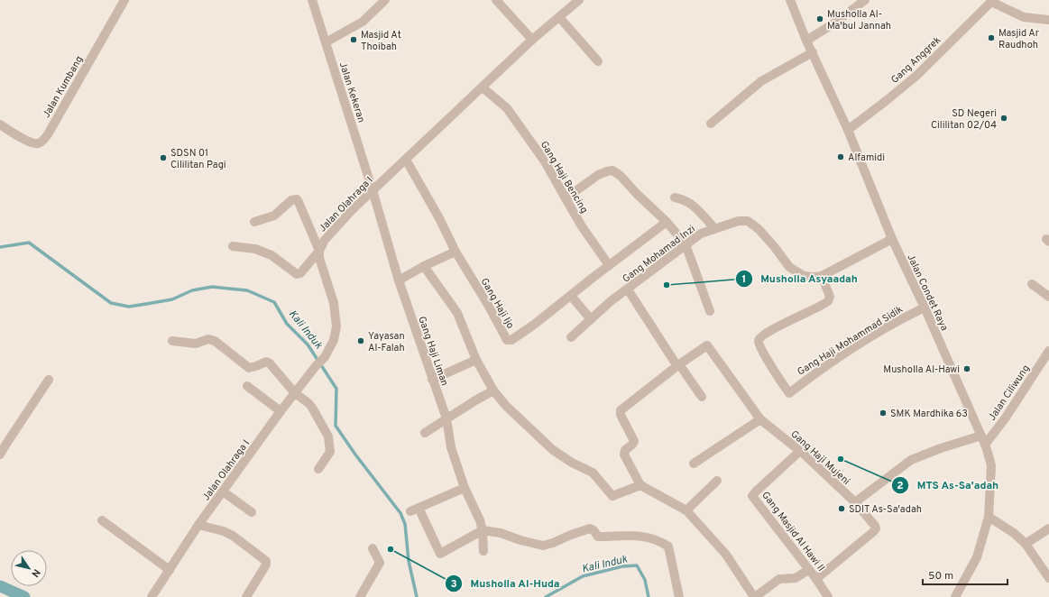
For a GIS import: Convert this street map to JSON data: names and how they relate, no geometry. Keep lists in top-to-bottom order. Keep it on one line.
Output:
{"streets":{"street":["Gang Anggrek","Jalan Kumbang","Jalan Kekeran","Gang Haji Bencing","Jalan Olahraga I","Gang Mohamad Inzi","Jalan Condet Raya","Gang Haji Ijo","Gang Haji Mohammad Sidik","Gang Haji Liman","Jalan Ciliwung","Gang Haji Mujeni","Gang Masjid Al Hawi II"]},"crossings":[["Gang Anggrek","Jalan Condet Raya"],["Jalan Kekeran","Jalan Olahraga I"],["Jalan Kekeran","Gang Haji Liman"],["Gang Haji Bencing","Jalan Olahraga I"],["Gang Haji Bencing","Gang Haji Ijo"],["Jalan Olahraga I","Gang Haji Ijo"],["Jalan Olahraga I","Gang Haji Liman"],["Gang Mohamad Inzi","Jalan Condet Raya"],["Gang Mohamad Inzi","Gang Haji Mohammad Sidik"],["Jalan Condet Raya","Gang Haji Mohammad Sidik"],["Jalan Condet Raya","Jalan Ciliwung"],["Gang Haji Mujeni","Gang Masjid Al Hawi II"]],"water":["Kali Induk"],"places":["Musholla Al- Ma'bul Jannah","Masjid Ar Raudhoh","Masjid At Thoibah","SD Negeri Cililitan 02/04","Alfamidi","SDSN 01 Cililitan Pagi","Musholla Asyaadah","Yayasan Al-Falah","Musholla Al-Hawi","SMK Mardhika 63","MTS As-Sa'adah","SDIT As-Sa'adah","Musholla Al-Huda"],"scale_bar":"50 m","north":"bottom right"}
